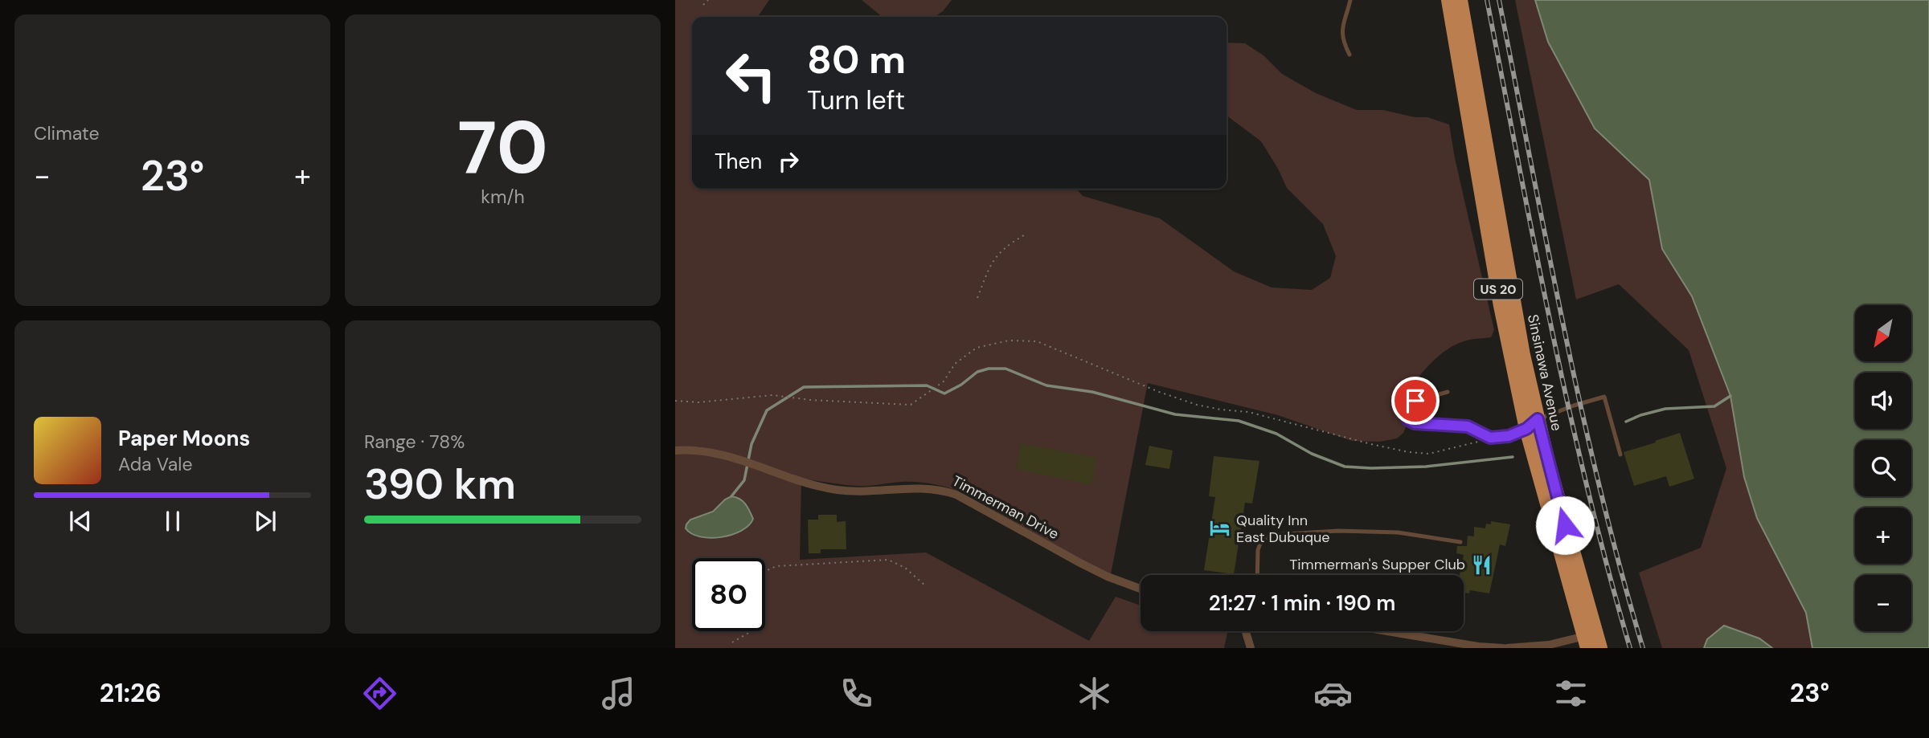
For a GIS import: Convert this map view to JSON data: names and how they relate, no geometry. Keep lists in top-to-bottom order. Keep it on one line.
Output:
{"streets":{"highway":["US 20","Sinsinawa Avenue"],"street":["Timmerman Drive"]},"places":{"hotel":["Quality Inn East Dubuque"],"restaurant":["Timmerman's Supper Club"]},"north":"bottom left","page":{"tile":["Climate",["70","km/h"],["Range · 78%","390 km"]],"turn":["80 m","Turn left"],"then":"Then","heat":["−","23°","+"],"map_buttons":["+","−"],"song":["Paper Moons","Ada Vale"],"limit":"80","trip":"21:27 · 1 min · 190 m","tabs":["21:26","23°"]}}
